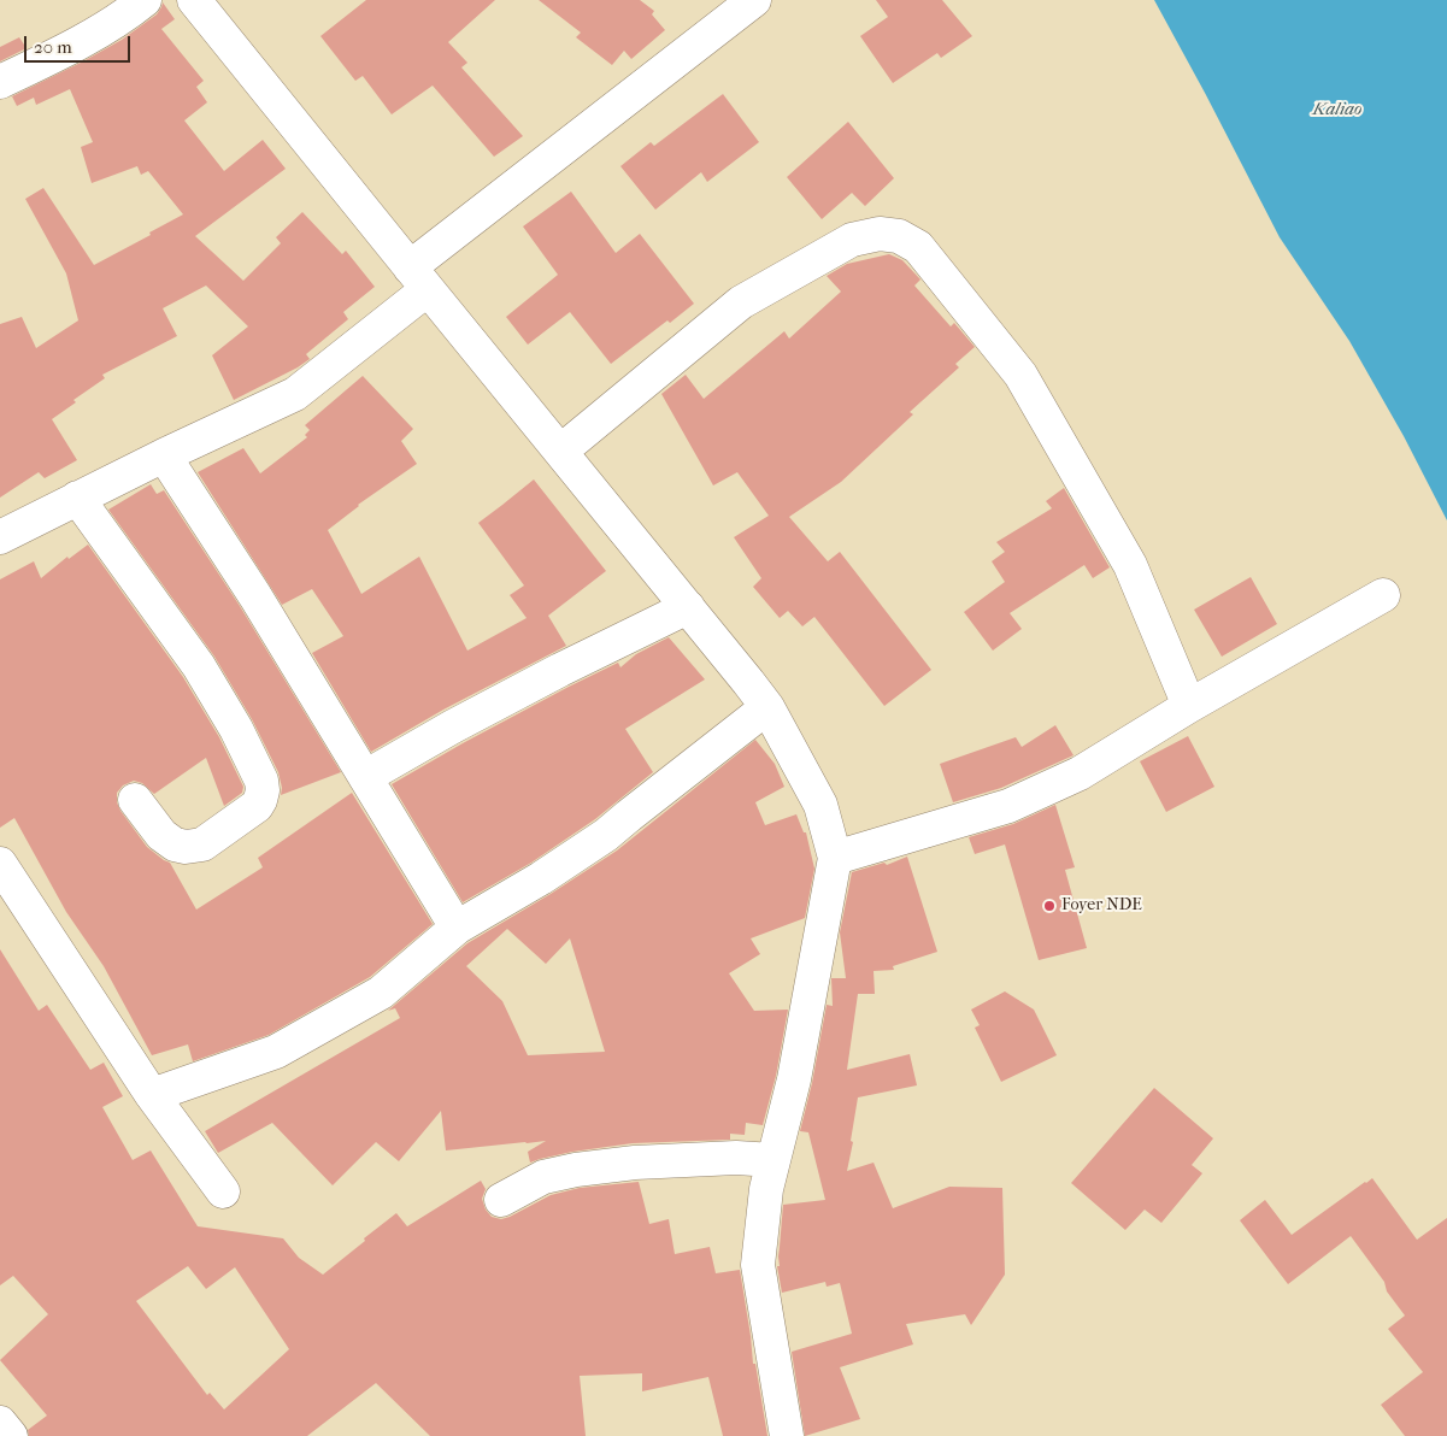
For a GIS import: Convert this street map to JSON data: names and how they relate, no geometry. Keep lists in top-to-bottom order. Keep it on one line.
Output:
{"water":["Kaliao"],"places":["Foyer NDE"],"scale_bar":"20 m"}
